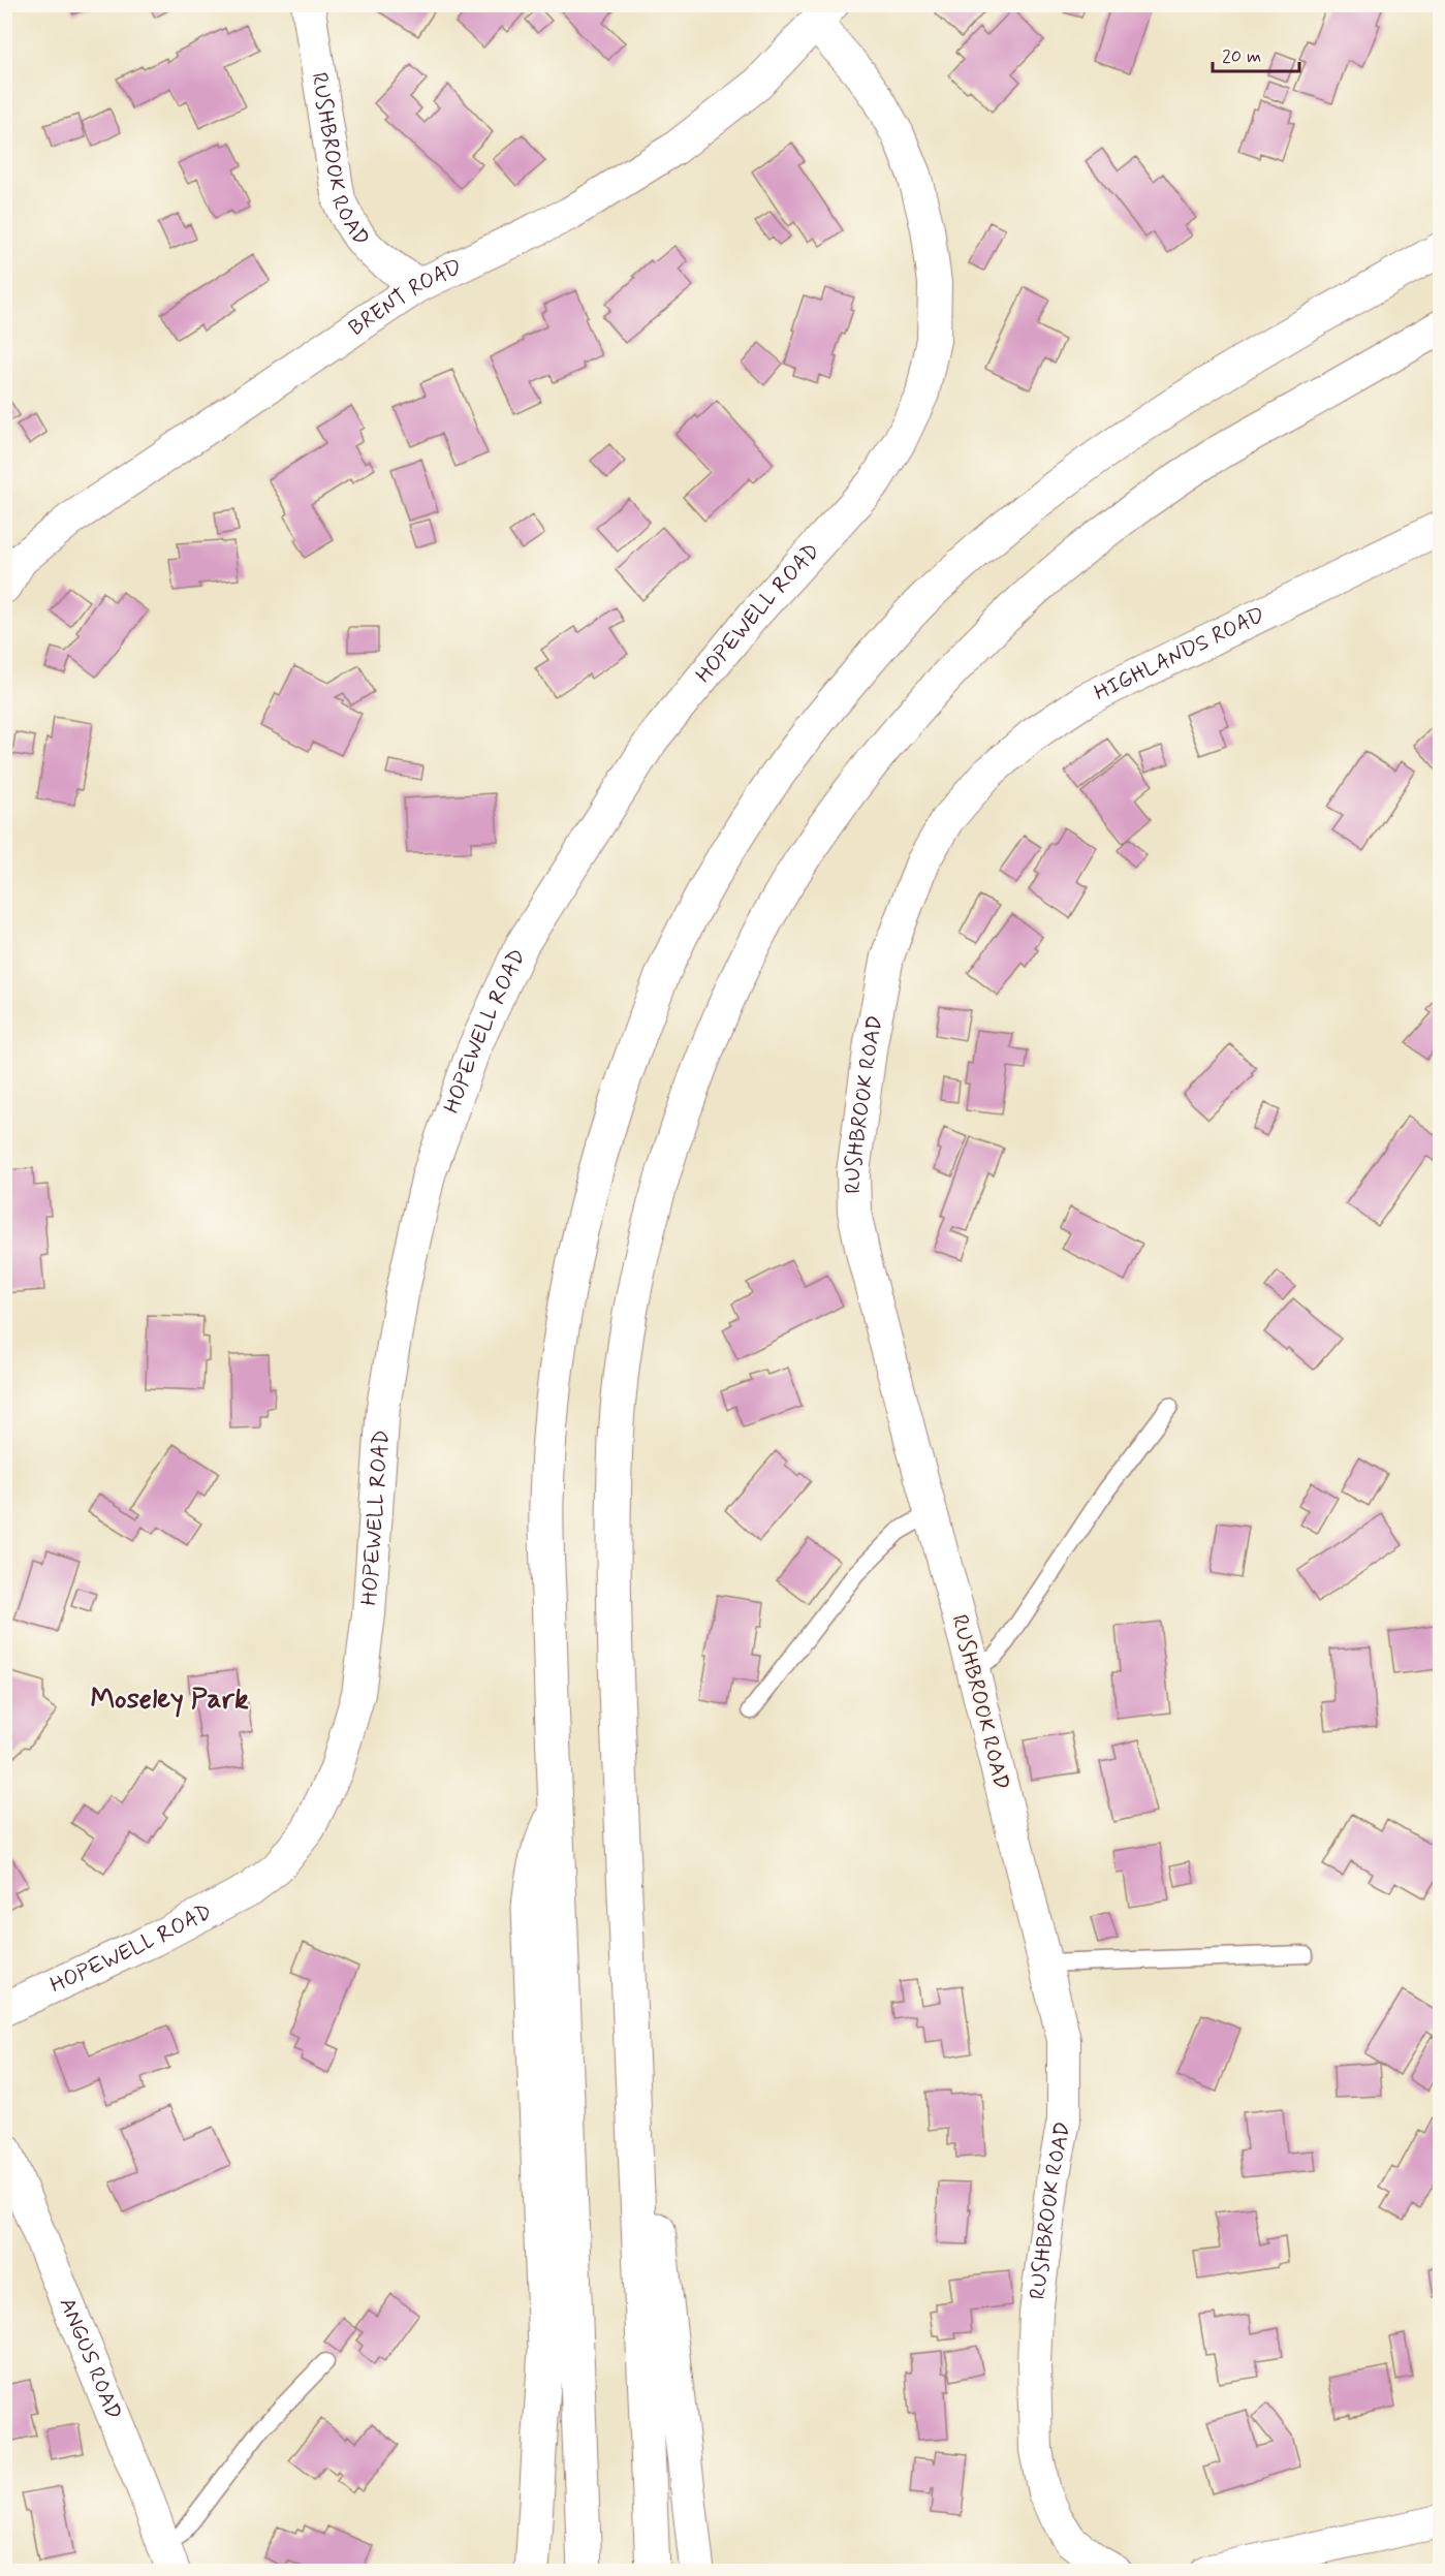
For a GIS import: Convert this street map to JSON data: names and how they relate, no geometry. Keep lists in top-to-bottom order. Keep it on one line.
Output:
{"streets":{"street":["RUSHBROOK ROAD","BRENT ROAD","HOPEWELL ROAD","HIGHLANDS ROAD","ANGUS ROAD"]},"crossings":[["RUSHBROOK ROAD","BRENT ROAD"],["RUSHBROOK ROAD","HIGHLANDS ROAD"],["BRENT ROAD","HOPEWELL ROAD"]],"districts":["Moseley Park"],"scale_bar":"20 m"}
